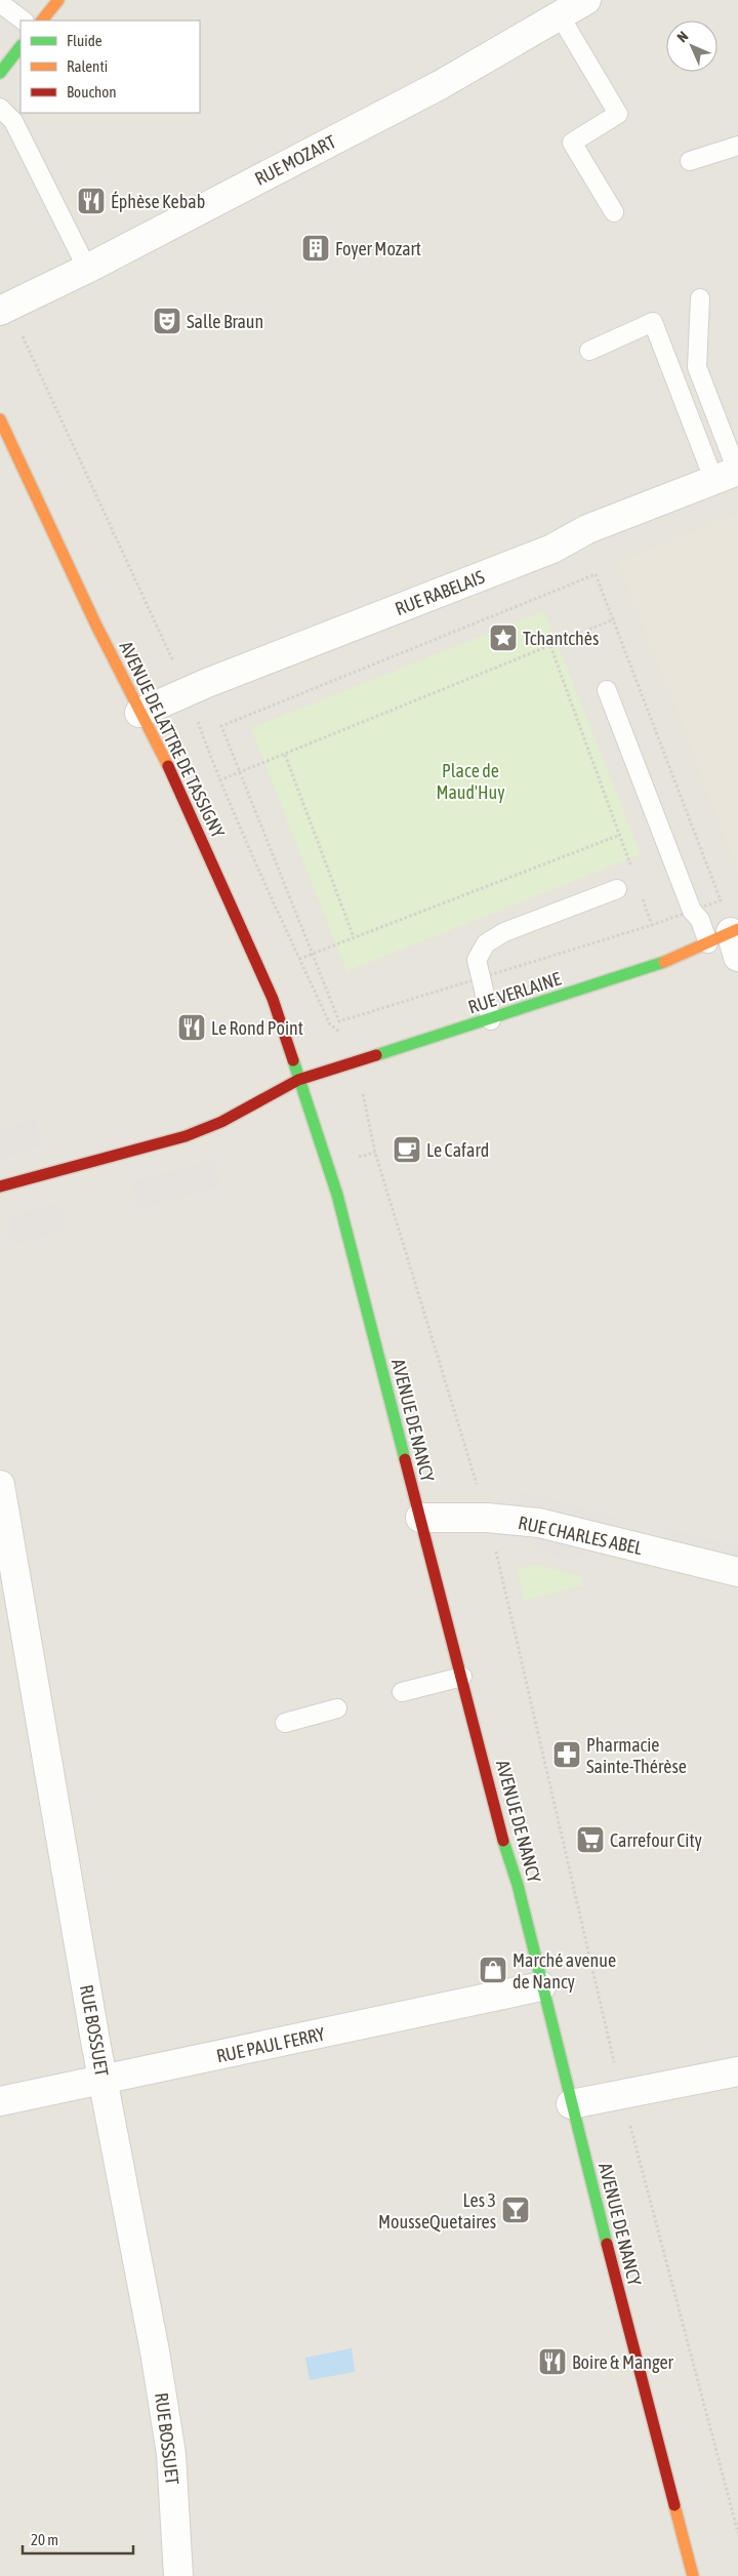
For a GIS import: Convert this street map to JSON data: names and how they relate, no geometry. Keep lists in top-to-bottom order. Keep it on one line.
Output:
{"streets":{"main road":["AVENUE DE LATTRE DE TASSIGNY","RUE VERLAINE","AVENUE DE NANCY"],"street":["RUE MOZART","RUE RABELAIS","RUE CHARLES ABEL","RUE BOSSUET","RUE PAUL FERRY"]},"crossings":[["RUE RABELAIS","AVENUE DE LATTRE DE TASSIGNY"],["AVENUE DE LATTRE DE TASSIGNY","RUE VERLAINE"],["AVENUE DE LATTRE DE TASSIGNY","AVENUE DE NANCY"],["RUE VERLAINE","AVENUE DE NANCY"],["AVENUE DE NANCY","RUE CHARLES ABEL"],["AVENUE DE NANCY","RUE PAUL FERRY"],["RUE BOSSUET","RUE PAUL FERRY"]],"parks":["Place de Maud'Huy"],"places":{"restaurant":["Éphèse Kebab","Le Rond Point","Boire & Manger"],"building":["Foyer Mozart"],"theatre":["Salle Braun"],"place":["Tchantchès"],"cafe":["Le Cafard"],"pharmacy":["Pharmacie Sainte-Thérèse"],"supermarket":["Carrefour City"],"shop":["Marché avenue de Nancy"],"bar":["Les 3 MousseQuetaires"]},"legend":["Fluide","Ralenti","Bouchon"],"scale_bar":"20 m","north":"top left"}
